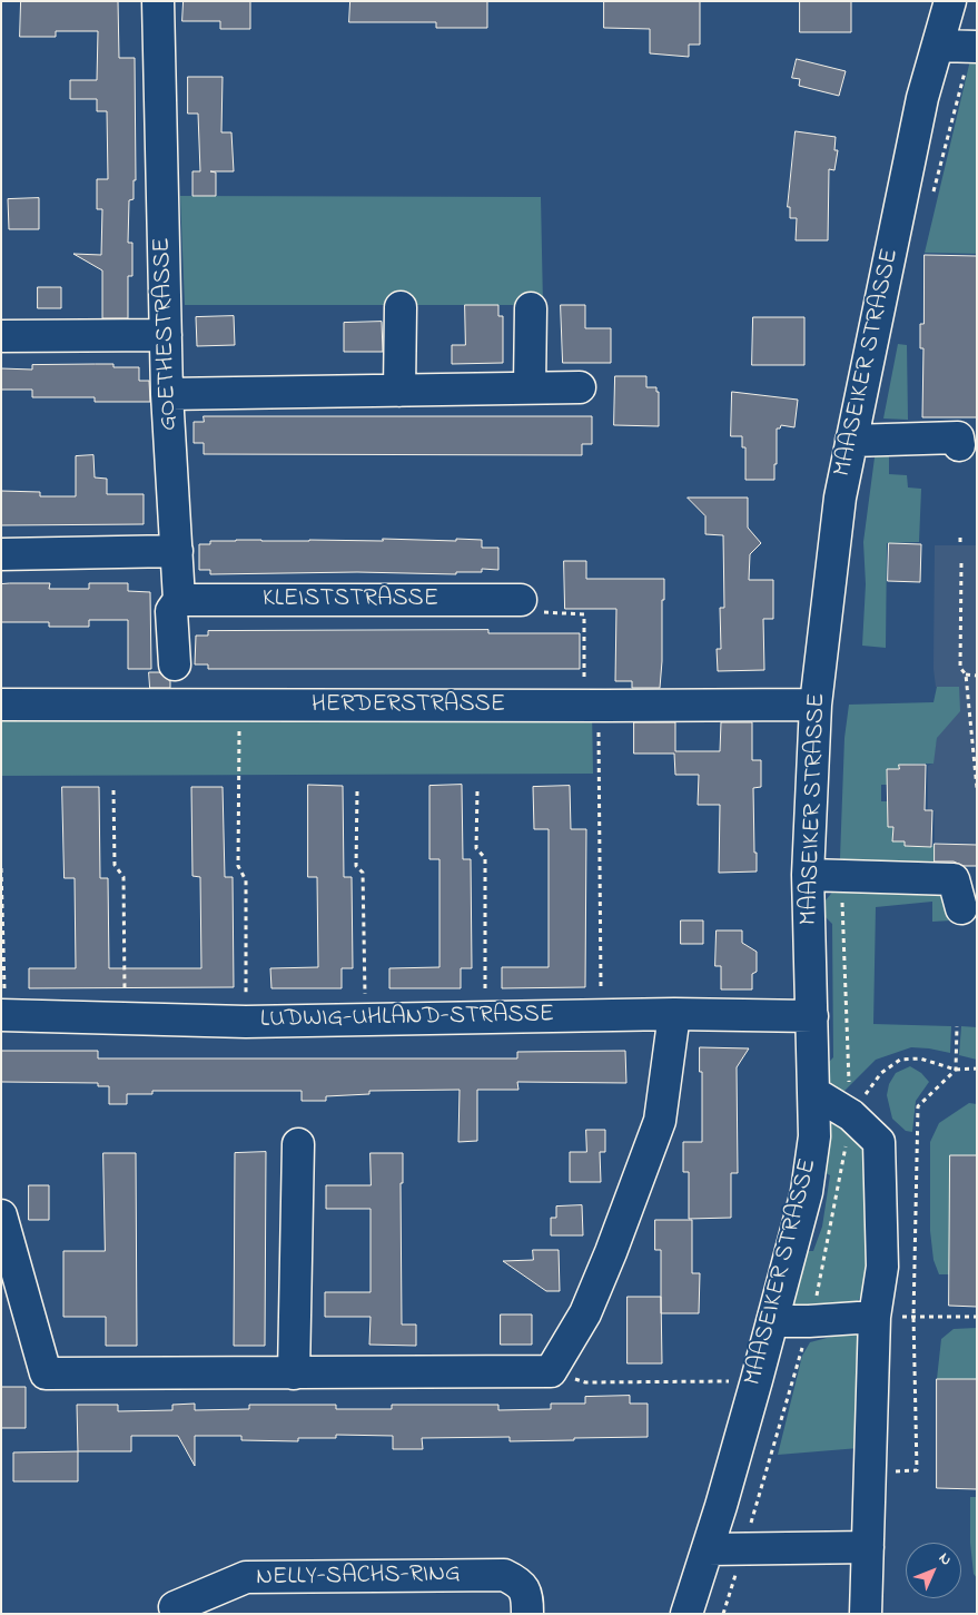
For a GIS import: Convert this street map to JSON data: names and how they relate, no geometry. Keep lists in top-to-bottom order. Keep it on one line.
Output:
{"streets":{"street":["GOETHESTRASSE","MAASEIKER STRASSE","KLEISTSTRASSE","HERDERSTRASSE","LUDWIG-UHLAND-STRASSE","NELLY-SACHS-RING"]},"crossings":[["GOETHESTRASSE","KLEISTSTRASSE"],["MAASEIKER STRASSE","HERDERSTRASSE"],["MAASEIKER STRASSE","LUDWIG-UHLAND-STRASSE"]],"north":"top right"}
